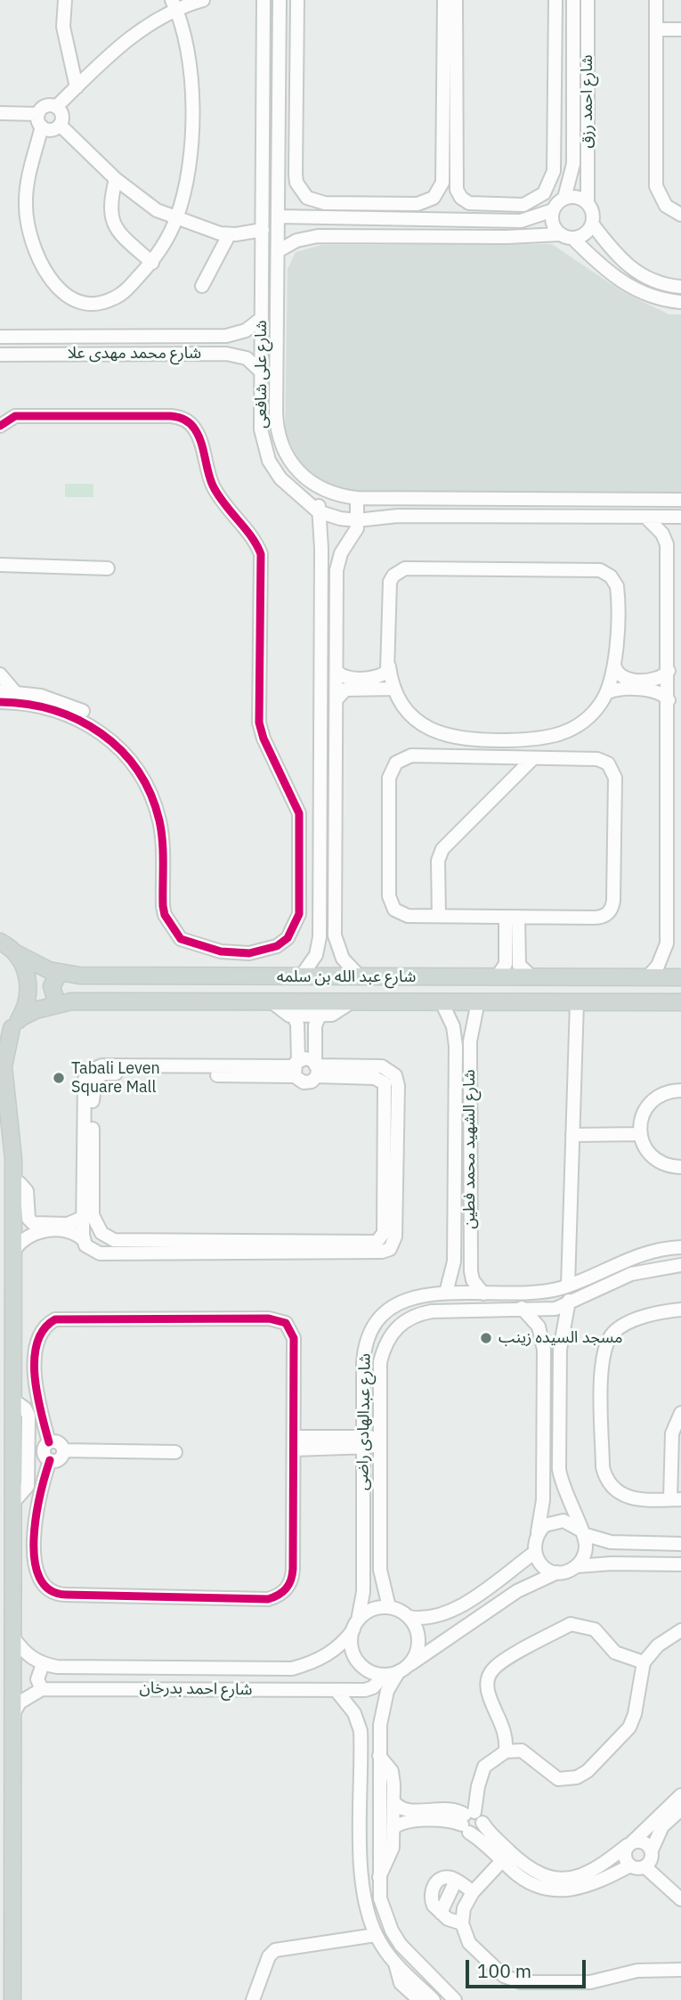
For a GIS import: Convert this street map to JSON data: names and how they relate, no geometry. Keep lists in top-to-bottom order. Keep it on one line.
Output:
{"streets":{"main road":["شارع عبد الله بن سلمه"],"street":["شارع احمد رزق","شارع محمد مهدى علا","شارع على شافعى","شارع الشهيد محمد فطين","شارع عبدالهادى راضى","شارع احمد بدرخان"]},"crossings":[["شارع محمد مهدى علا","شارع على شافعى"],["شارع عبد الله بن سلمه","شارع الشهيد محمد فطين"],["شارع الشهيد محمد فطين","شارع عبدالهادى راضى"],["شارع عبدالهادى راضى","شارع احمد بدرخان"]],"places":["Tabali Leven Square Mall","مسجد السيده زينب"],"scale_bar":"100 m"}
